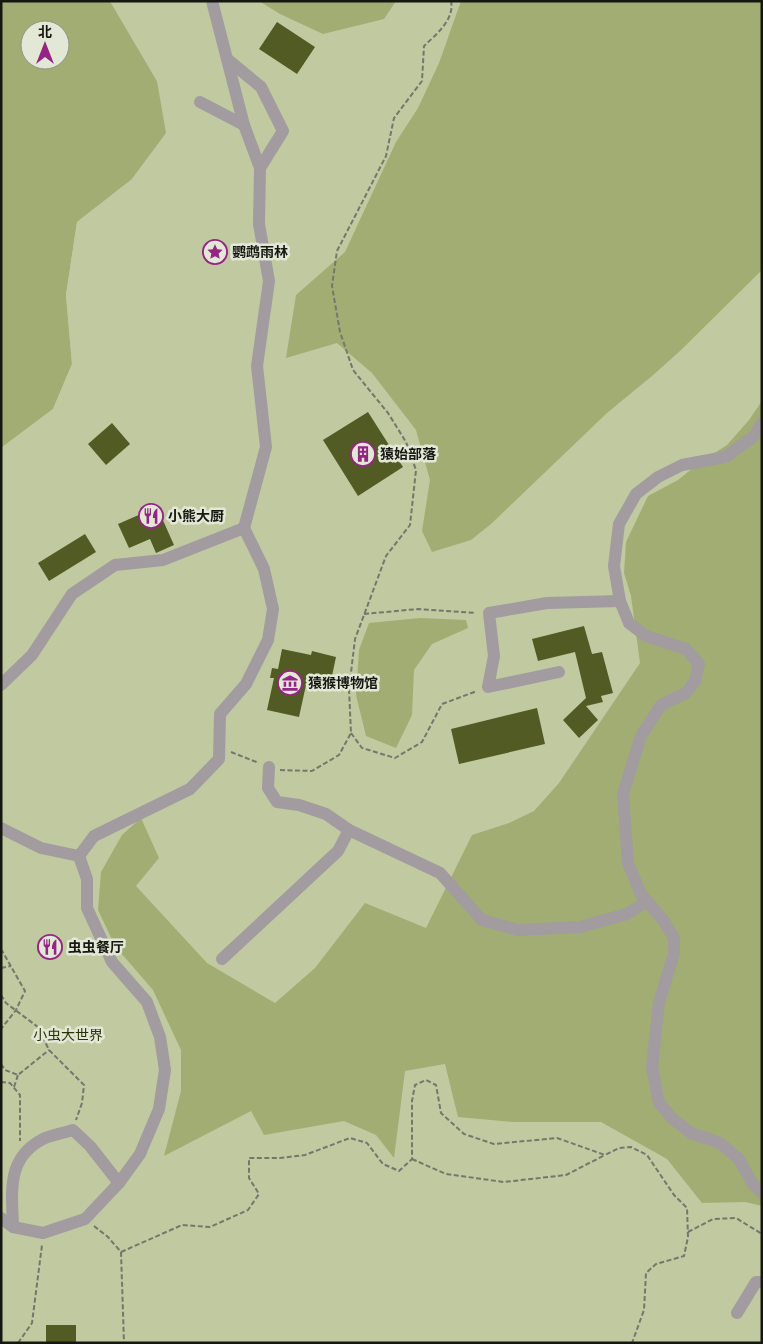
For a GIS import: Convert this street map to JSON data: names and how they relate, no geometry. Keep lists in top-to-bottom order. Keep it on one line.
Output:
{"parks":["小虫大世界"],"places":{"place":["鹦鹉雨林"],"building":["猿始部落"],"restaurant":["小熊大厨","虫虫餐厅"],"museum":["猿猴博物馆"]},"north":"top"}
